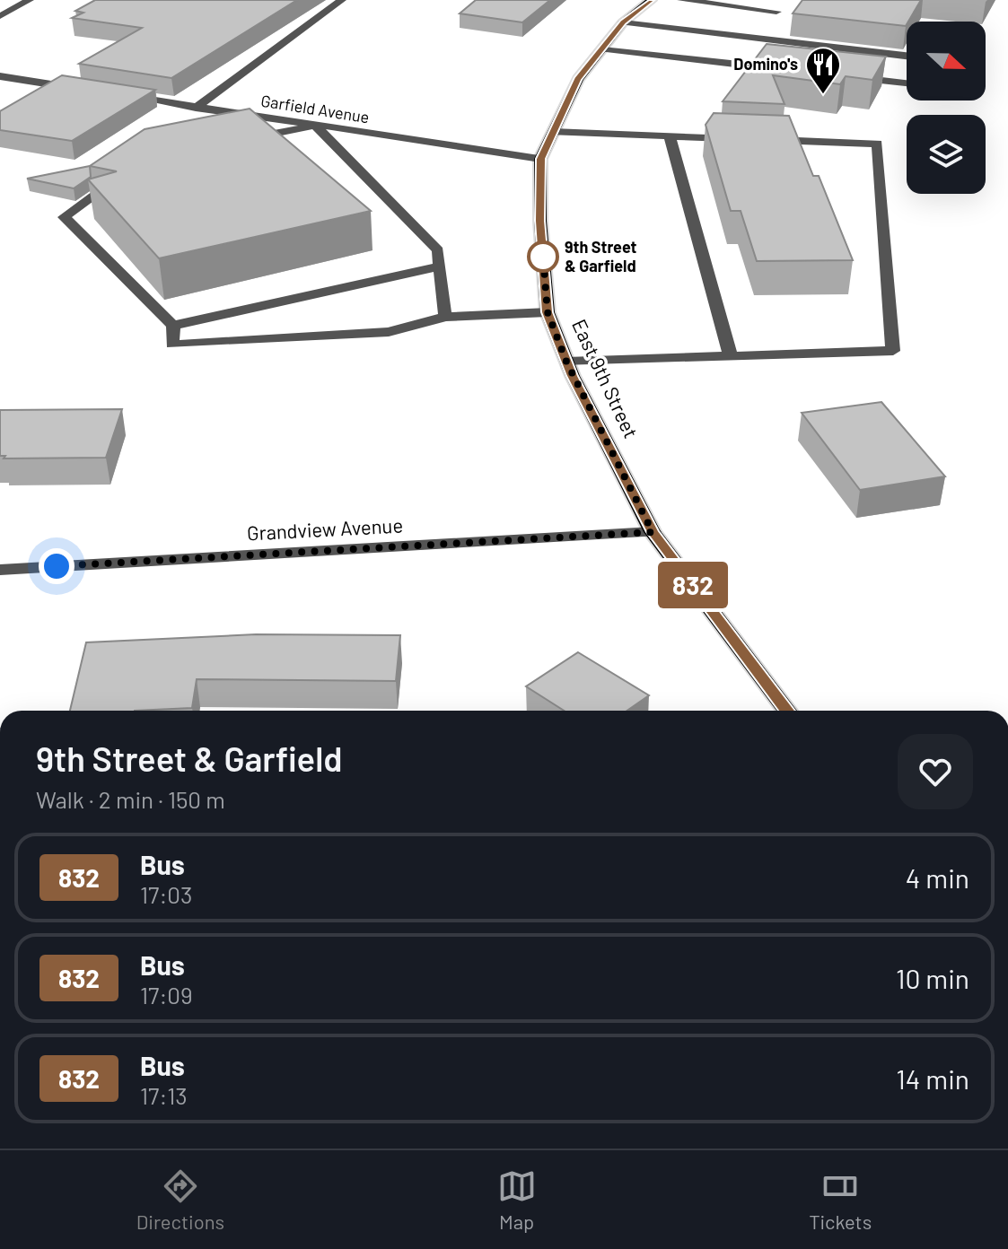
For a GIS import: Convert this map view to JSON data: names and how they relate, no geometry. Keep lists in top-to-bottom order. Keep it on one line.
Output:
{"streets":{"main road":["East 9th Street"],"street":["Garfield Avenue","Grandview Avenue"]},"crossings":[["Garfield Avenue","East 9th Street"],["East 9th Street","Grandview Avenue"]],"places":{"restaurant":["Domino's"],"other":["9th Street & Garfield"]},"lines":["bus line 832"],"north":"right","page":{"on_map":"832","heading":["9th Street & Garfield","Walk · 2 min · 150 m"],"list":[{"mark":"832","name":"Bus","note":"17:03","value":"4 min"},{"mark":"832","name":"Bus","note":"17:09","value":"10 min"},{"mark":"832","name":"Bus","note":"17:13","value":"14 min"}],"tabs":["Directions","Map","Tickets"]}}
